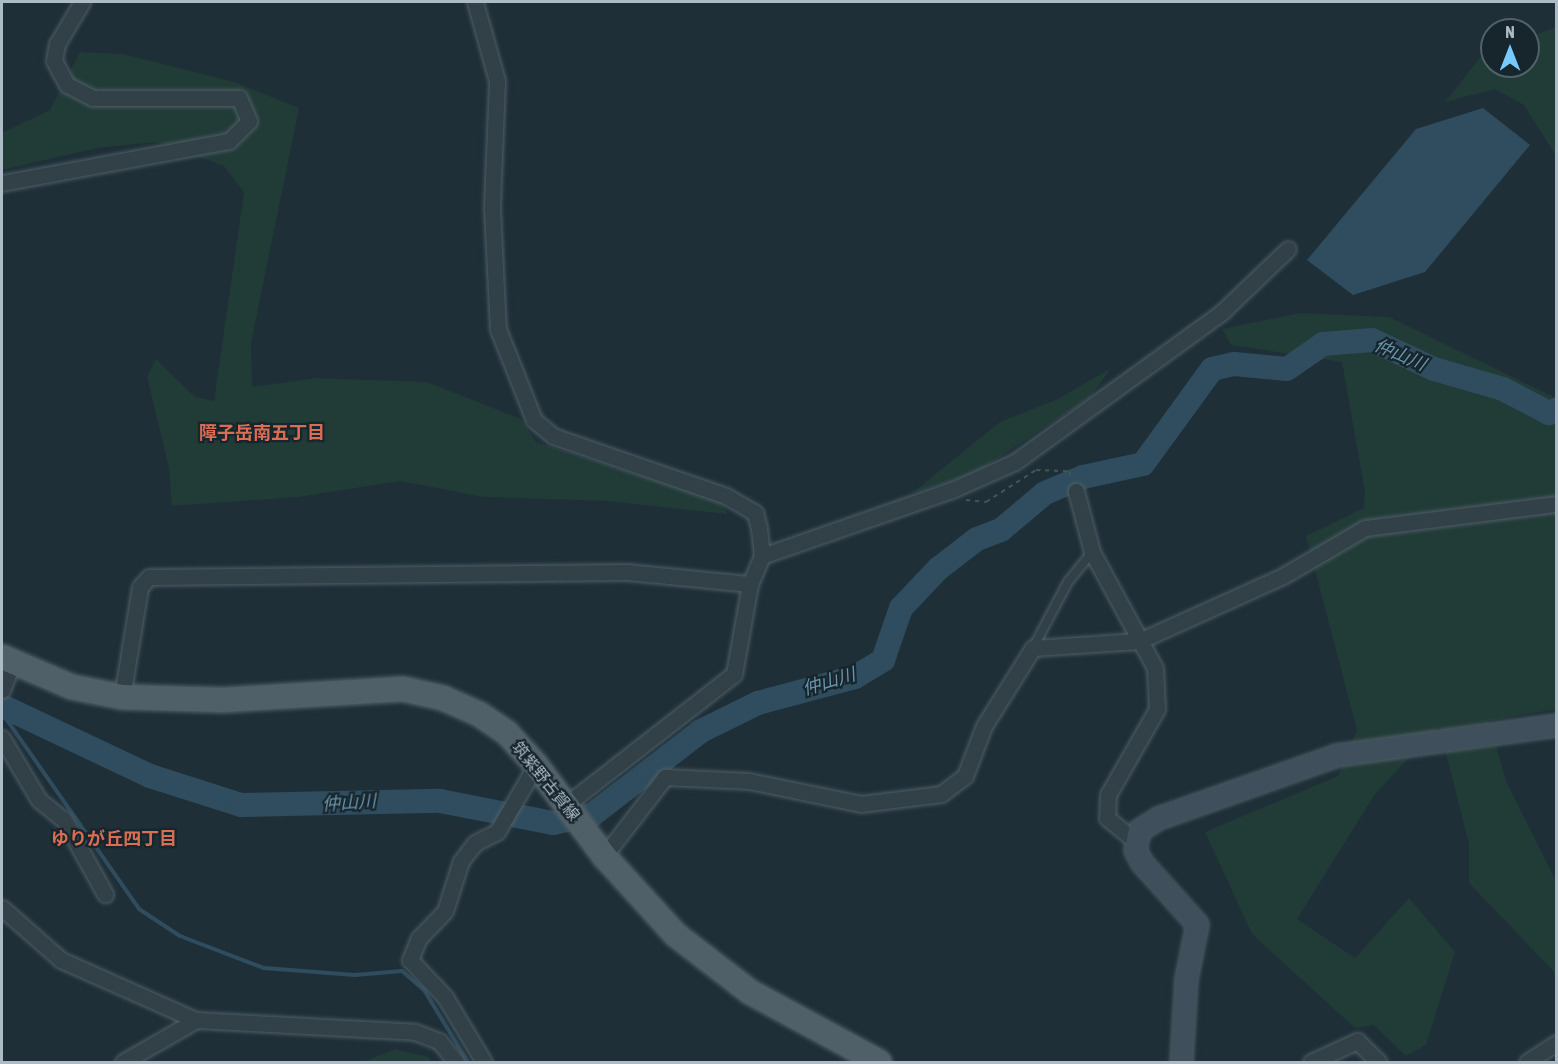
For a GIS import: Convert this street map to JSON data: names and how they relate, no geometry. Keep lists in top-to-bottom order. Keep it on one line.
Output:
{"streets":{"main road":["筑紫野古賀線"]},"districts":["障子岳南五丁目","ゆりが丘四丁目"],"water":["仲山川"],"north":"top"}
